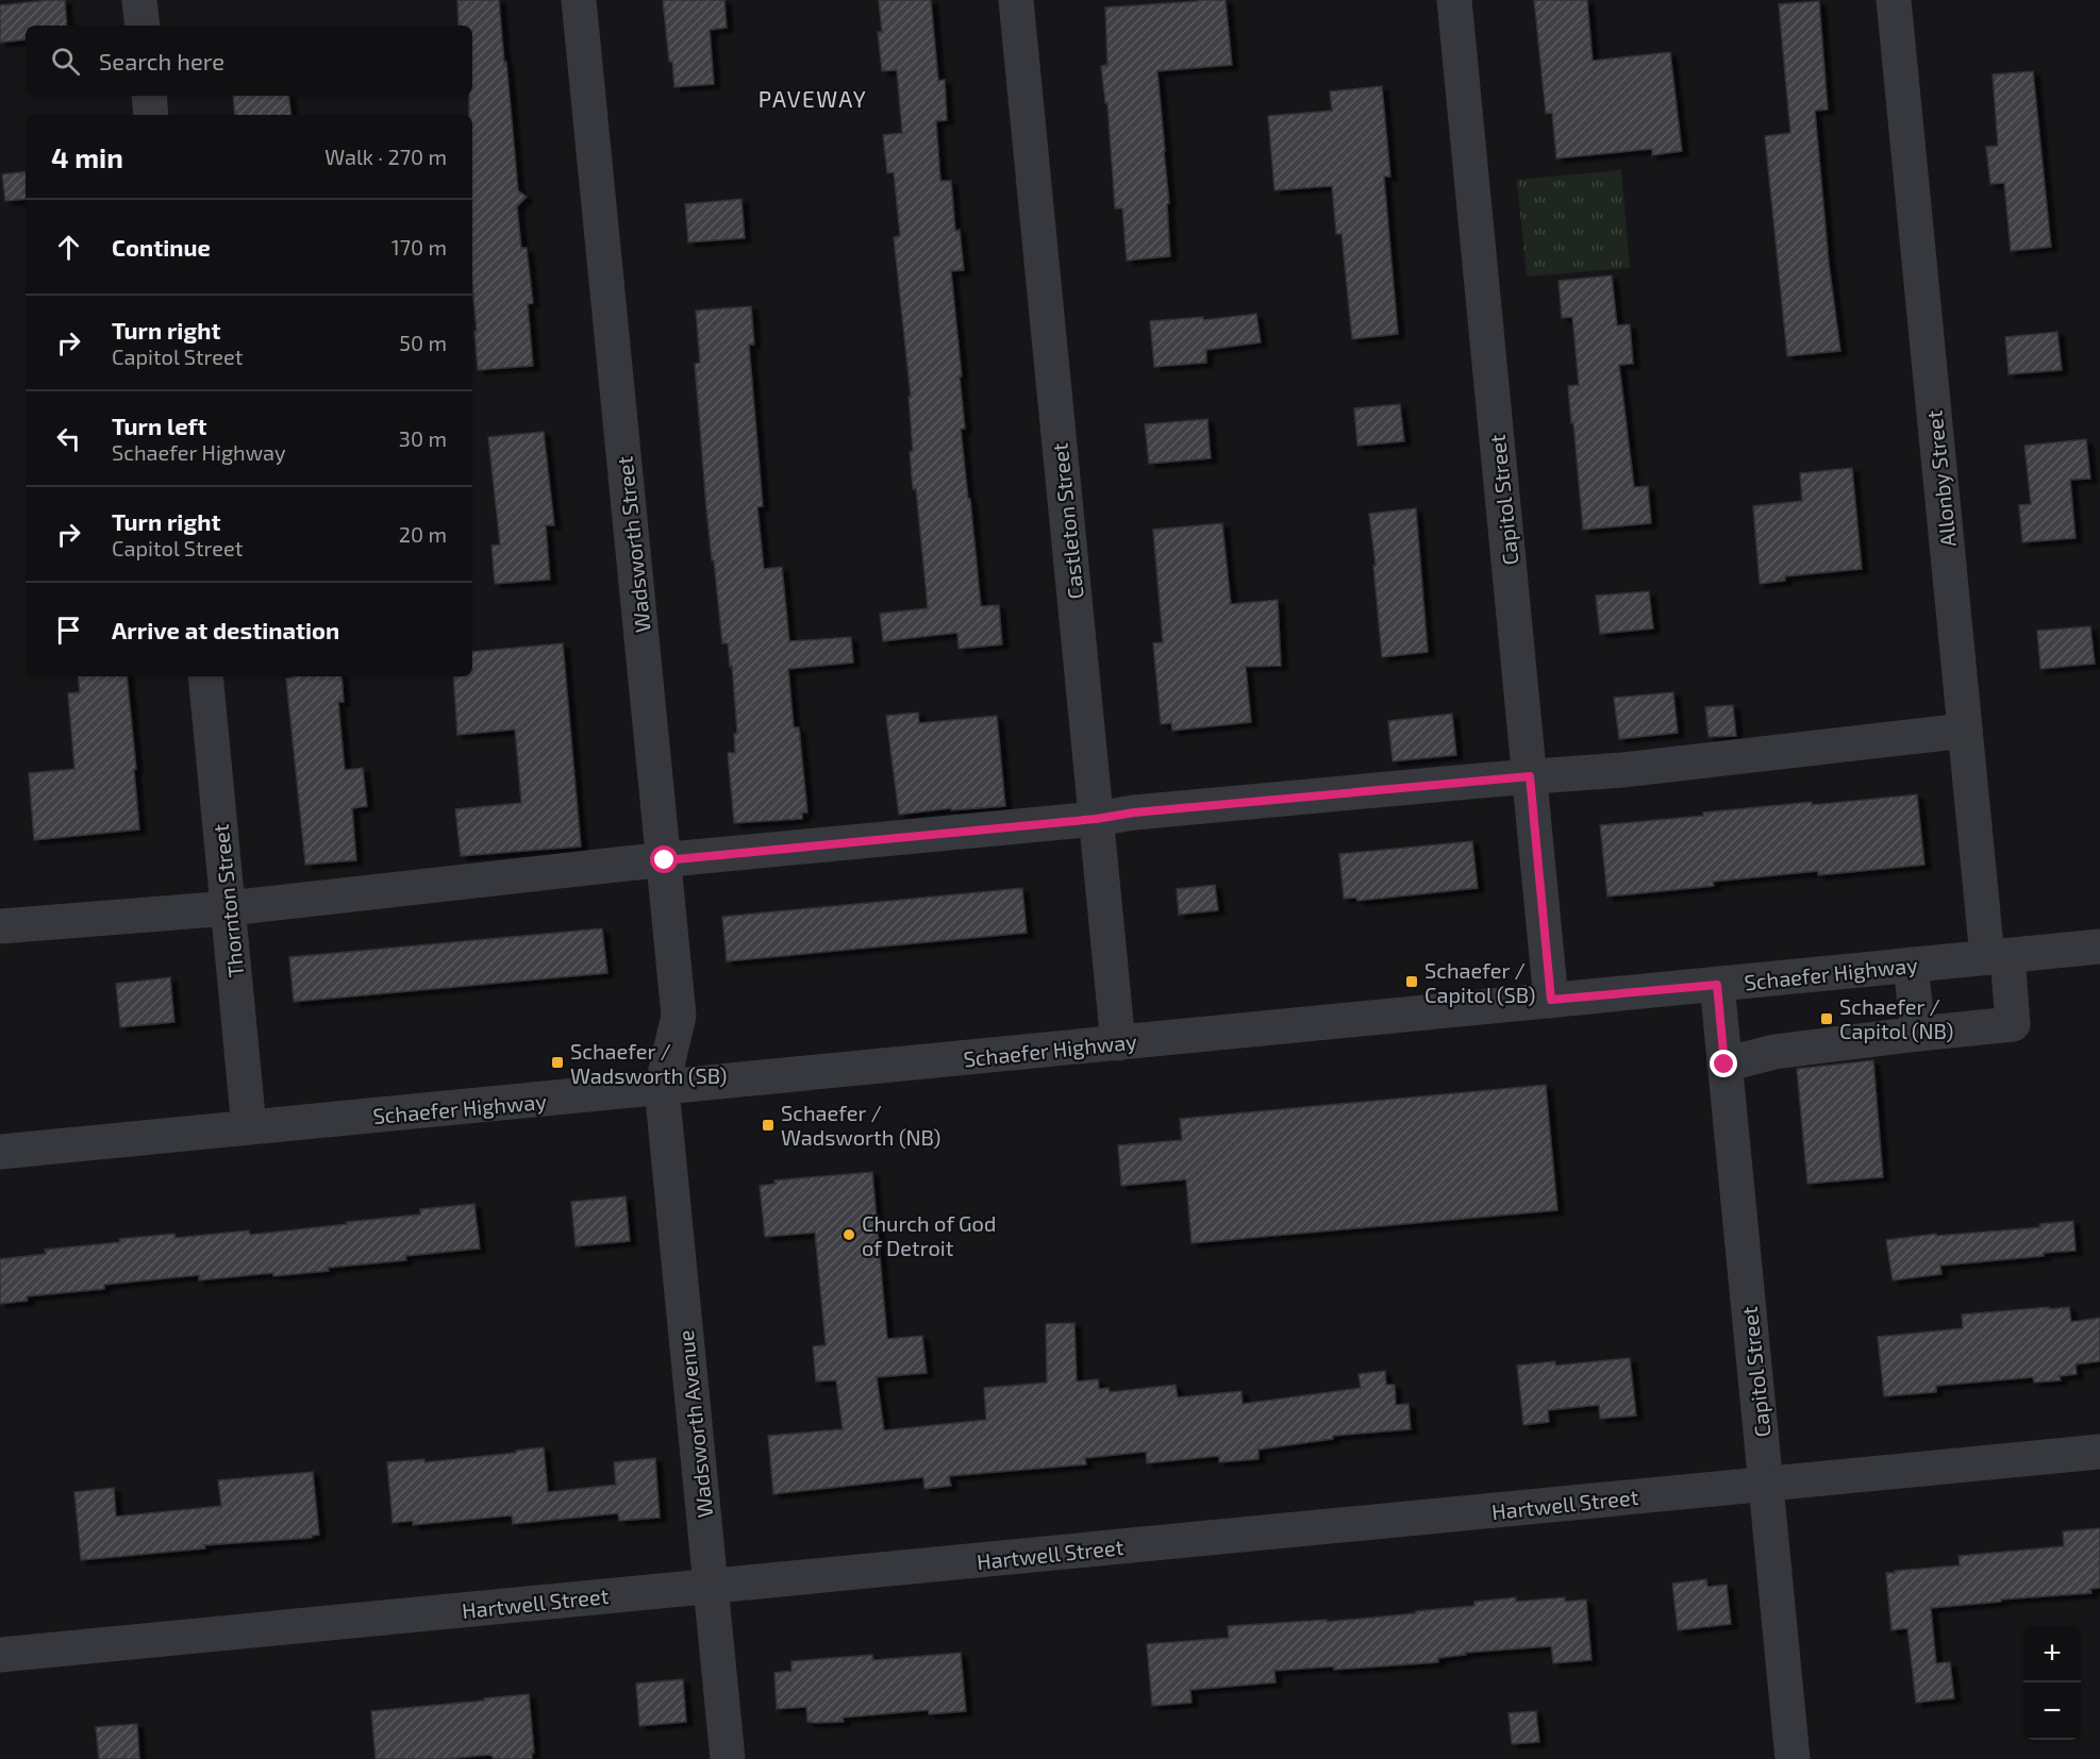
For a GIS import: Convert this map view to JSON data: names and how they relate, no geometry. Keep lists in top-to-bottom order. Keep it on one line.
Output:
{"streets":{"street":["Allonby Street","Capitol Street","Castleton Street","Wadsworth Street","Thornton Street","Schaefer Highway","Wadsworth Avenue","Hartwell Street"]},"crossings":[["Allonby Street","Schaefer Highway"],["Capitol Street","Schaefer Highway"],["Capitol Street","Hartwell Street"],["Castleton Street","Schaefer Highway"],["Wadsworth Street","Schaefer Highway"],["Wadsworth Street","Wadsworth Avenue"],["Thornton Street","Schaefer Highway"],["Schaefer Highway","Wadsworth Avenue"],["Wadsworth Avenue","Hartwell Street"]],"districts":["PAVEWAY"],"places":{"transit":["Schaefer / Capitol (SB)","Schaefer / Capitol (NB)","Schaefer / Wadsworth (SB)","Schaefer / Wadsworth (NB)"],"other":["Church of God of Detroit"]},"page":{"search":"Search here","heading":["4 min","Walk · 270 m"],"list":[["Continue","170 m"],["Turn right","Capitol Street","50 m"],["Turn left","Schaefer Highway","30 m"],["Turn right","Capitol Street","20 m"],"Arrive at destination"],"map_buttons":["+","−"]}}
